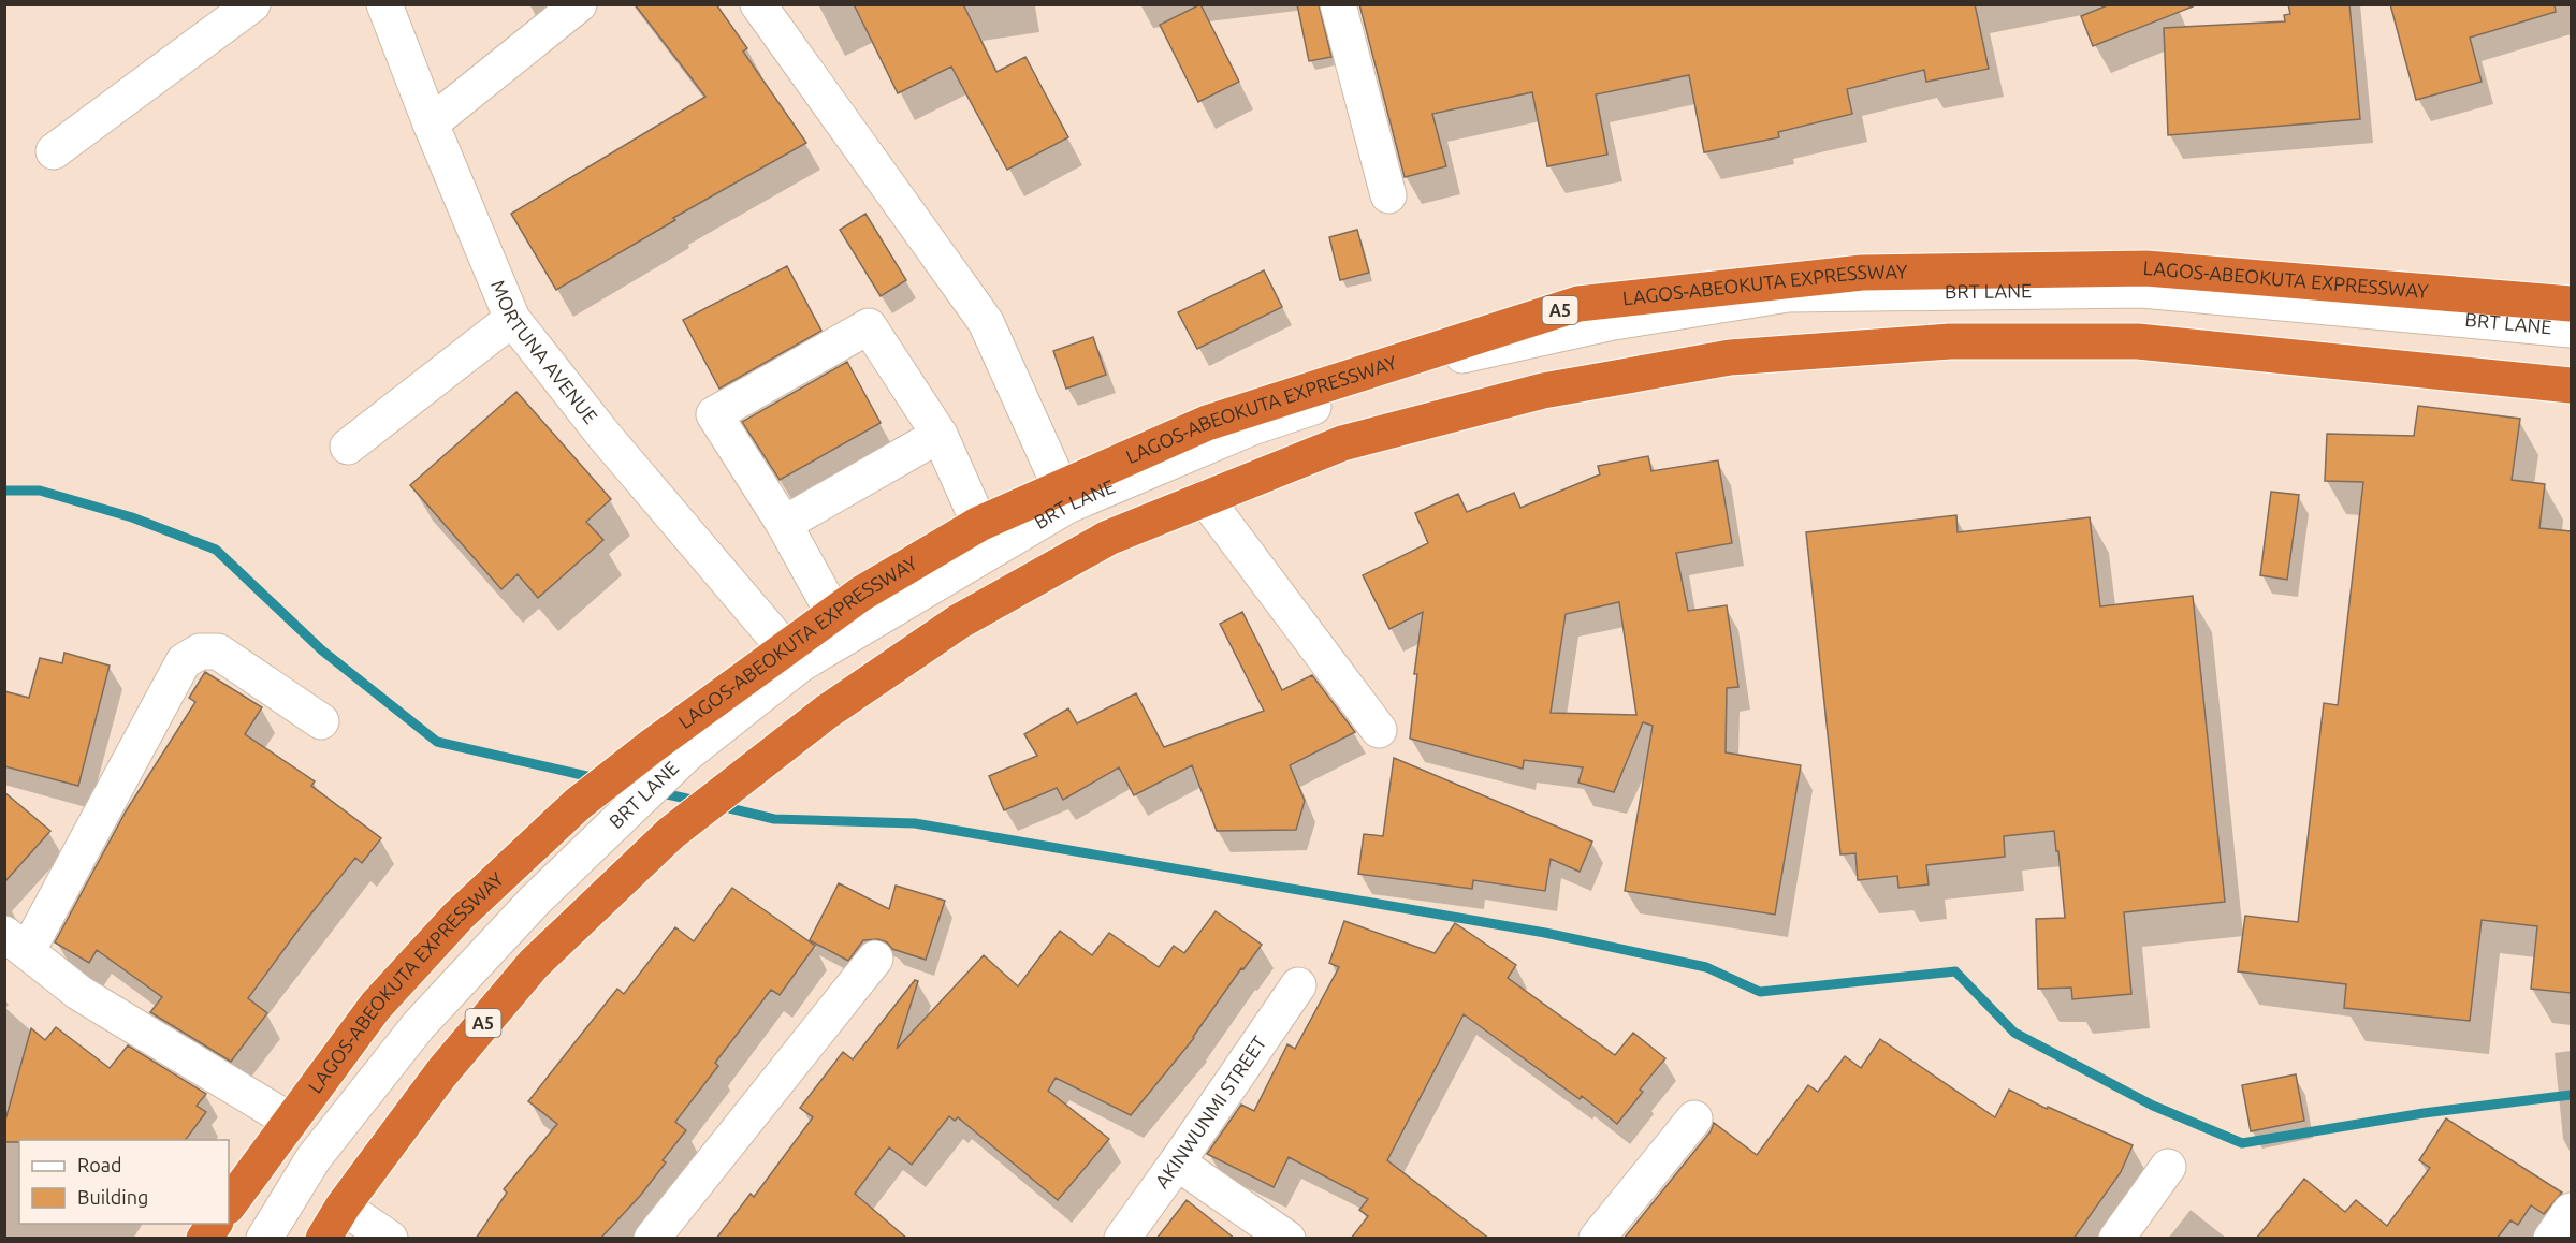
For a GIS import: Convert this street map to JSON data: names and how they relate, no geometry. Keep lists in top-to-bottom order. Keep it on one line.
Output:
{"streets":{"highway":["LAGOS-ABEOKUTA EXPRESSWAY","A5"],"street":["BRT LANE","MORTUNA AVENUE","AKINWUNMI STREET"]},"crossings":[["LAGOS-ABEOKUTA EXPRESSWAY","MORTUNA AVENUE"]],"legend":["Road","Building"]}
